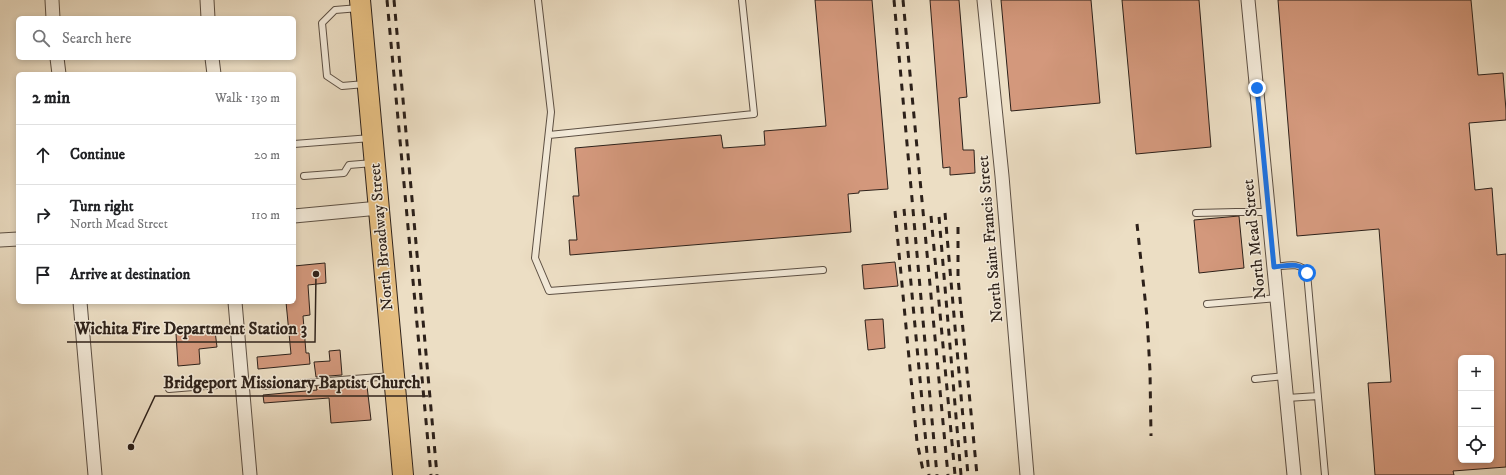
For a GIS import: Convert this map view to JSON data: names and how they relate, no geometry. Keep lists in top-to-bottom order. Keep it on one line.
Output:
{"streets":{"main road":["North Broadway Street"],"street":["North Saint Francis Street","North Mead Street"]},"places":["Wichita Fire Department Station 3","Bridgeport Missionary Baptist Church"],"page":{"search":"Search here","heading":["2 min","Walk · 130 m"],"list":[["Continue","20 m"],["Turn right","North Mead Street","110 m"],"Arrive at destination"],"map_buttons":["+","−"]}}
